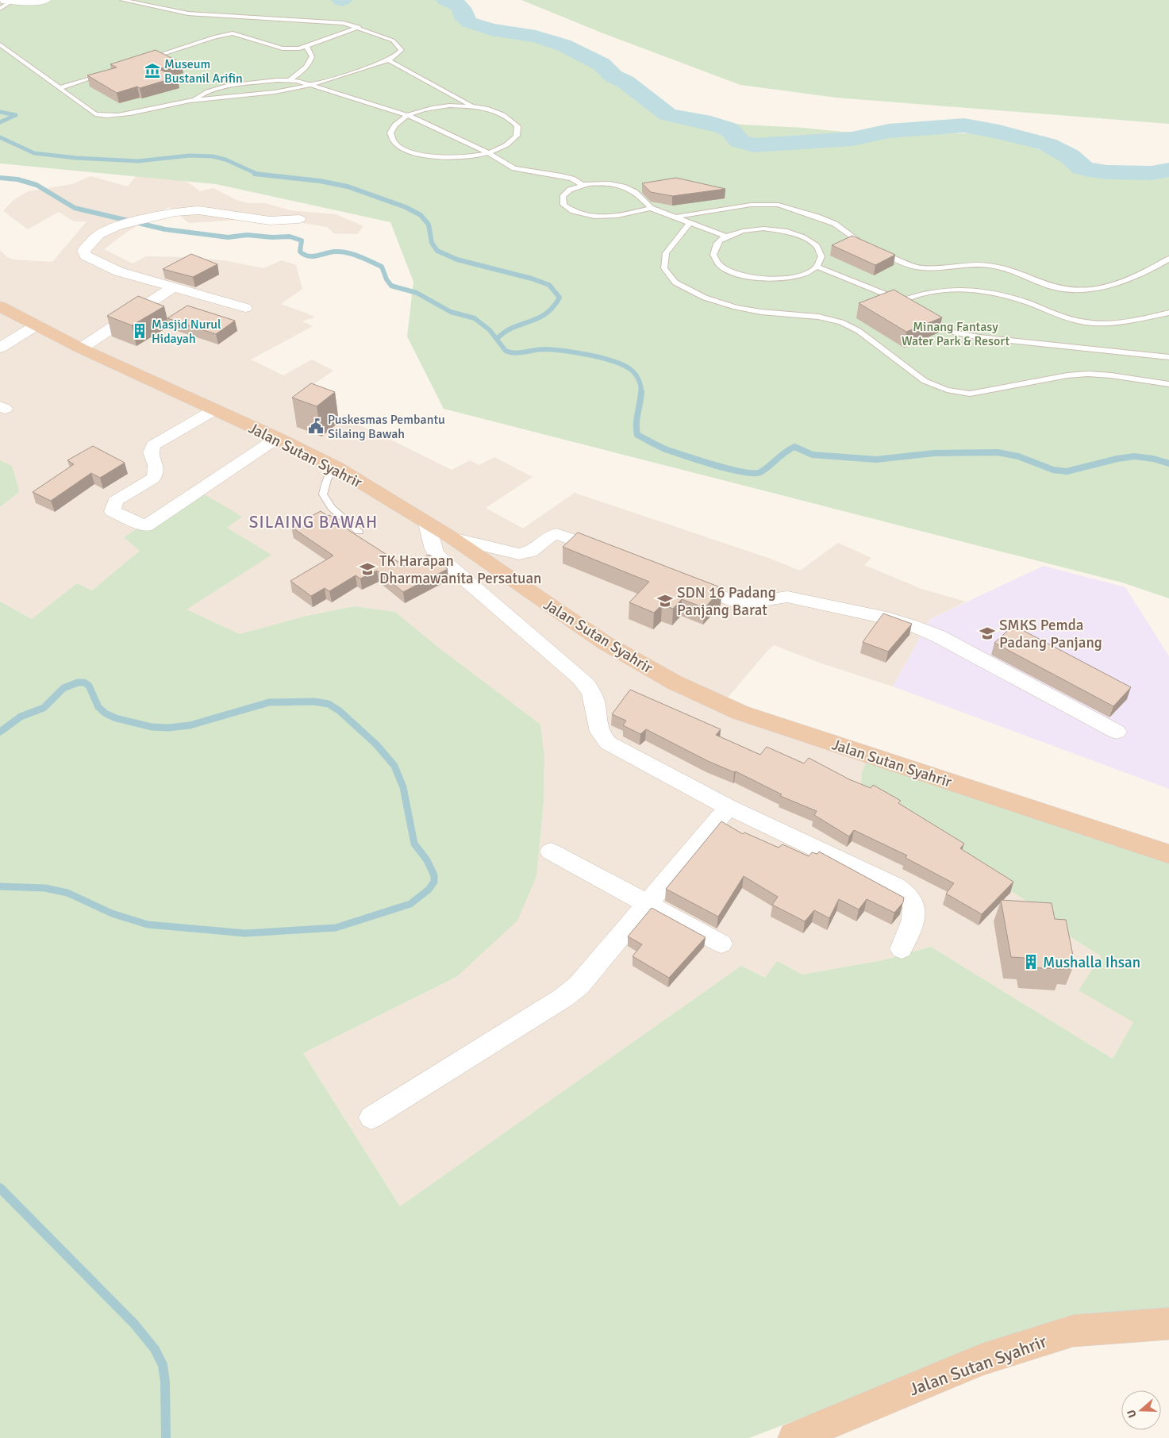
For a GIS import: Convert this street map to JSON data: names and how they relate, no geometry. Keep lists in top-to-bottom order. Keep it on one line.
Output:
{"streets":{"highway":["Jalan Sutan Syahrir"]},"districts":["SILAING BAWAH"],"parks":["Minang Fantasy Water Park & Resort"],"places":{"museum":["Museum Bustanil Arifin"],"building":["Masjid Nurul Hidayah","Mushalla Ihsan"],"public building":["Puskesmas Pembantu Silaing Bawah"],"school or university":["TK Harapan Dharmawanita Persatuan","SDN 16 Padang Panjang Barat","SMKS Pemda Padang Panjang"]},"north":"left"}
